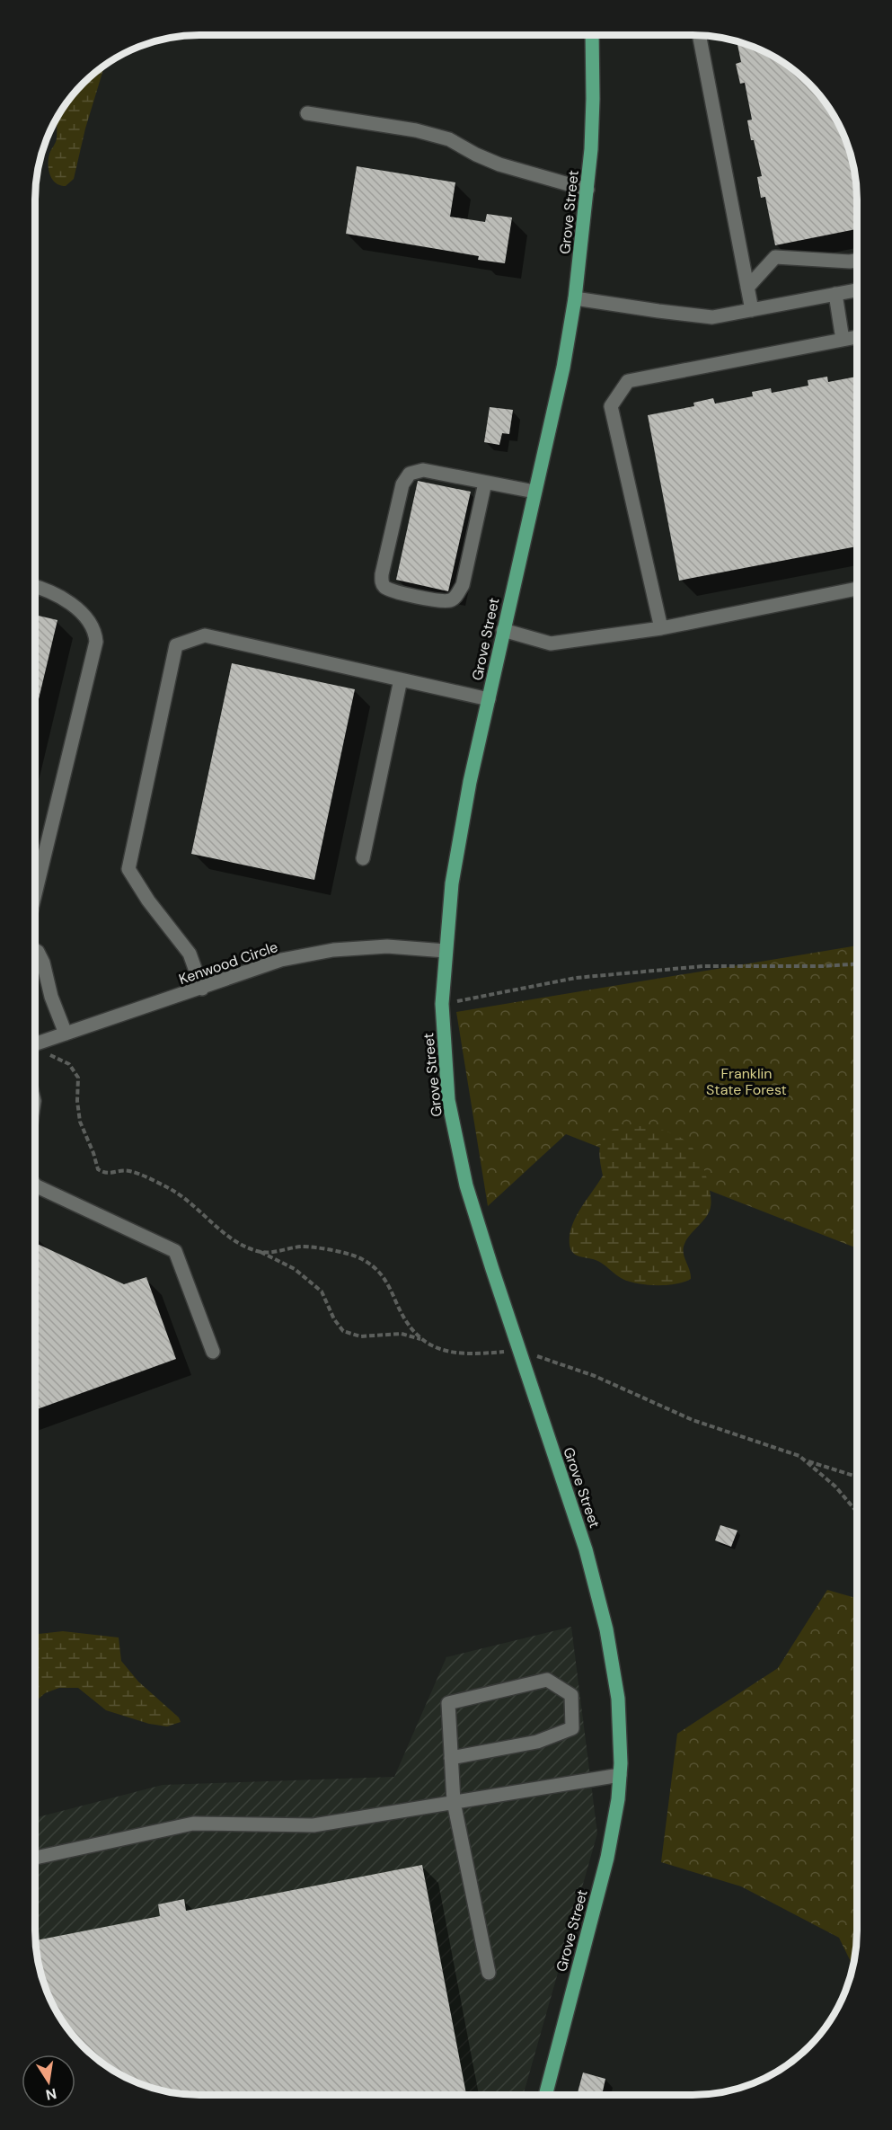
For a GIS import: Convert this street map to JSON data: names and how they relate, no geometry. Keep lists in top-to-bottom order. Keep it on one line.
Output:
{"streets":{"main road":["Grove Street"],"street":["Kenwood Circle"]},"crossings":[["Grove Street","Kenwood Circle"]],"parks":["Franklin State Forest"],"north":"bottom"}
